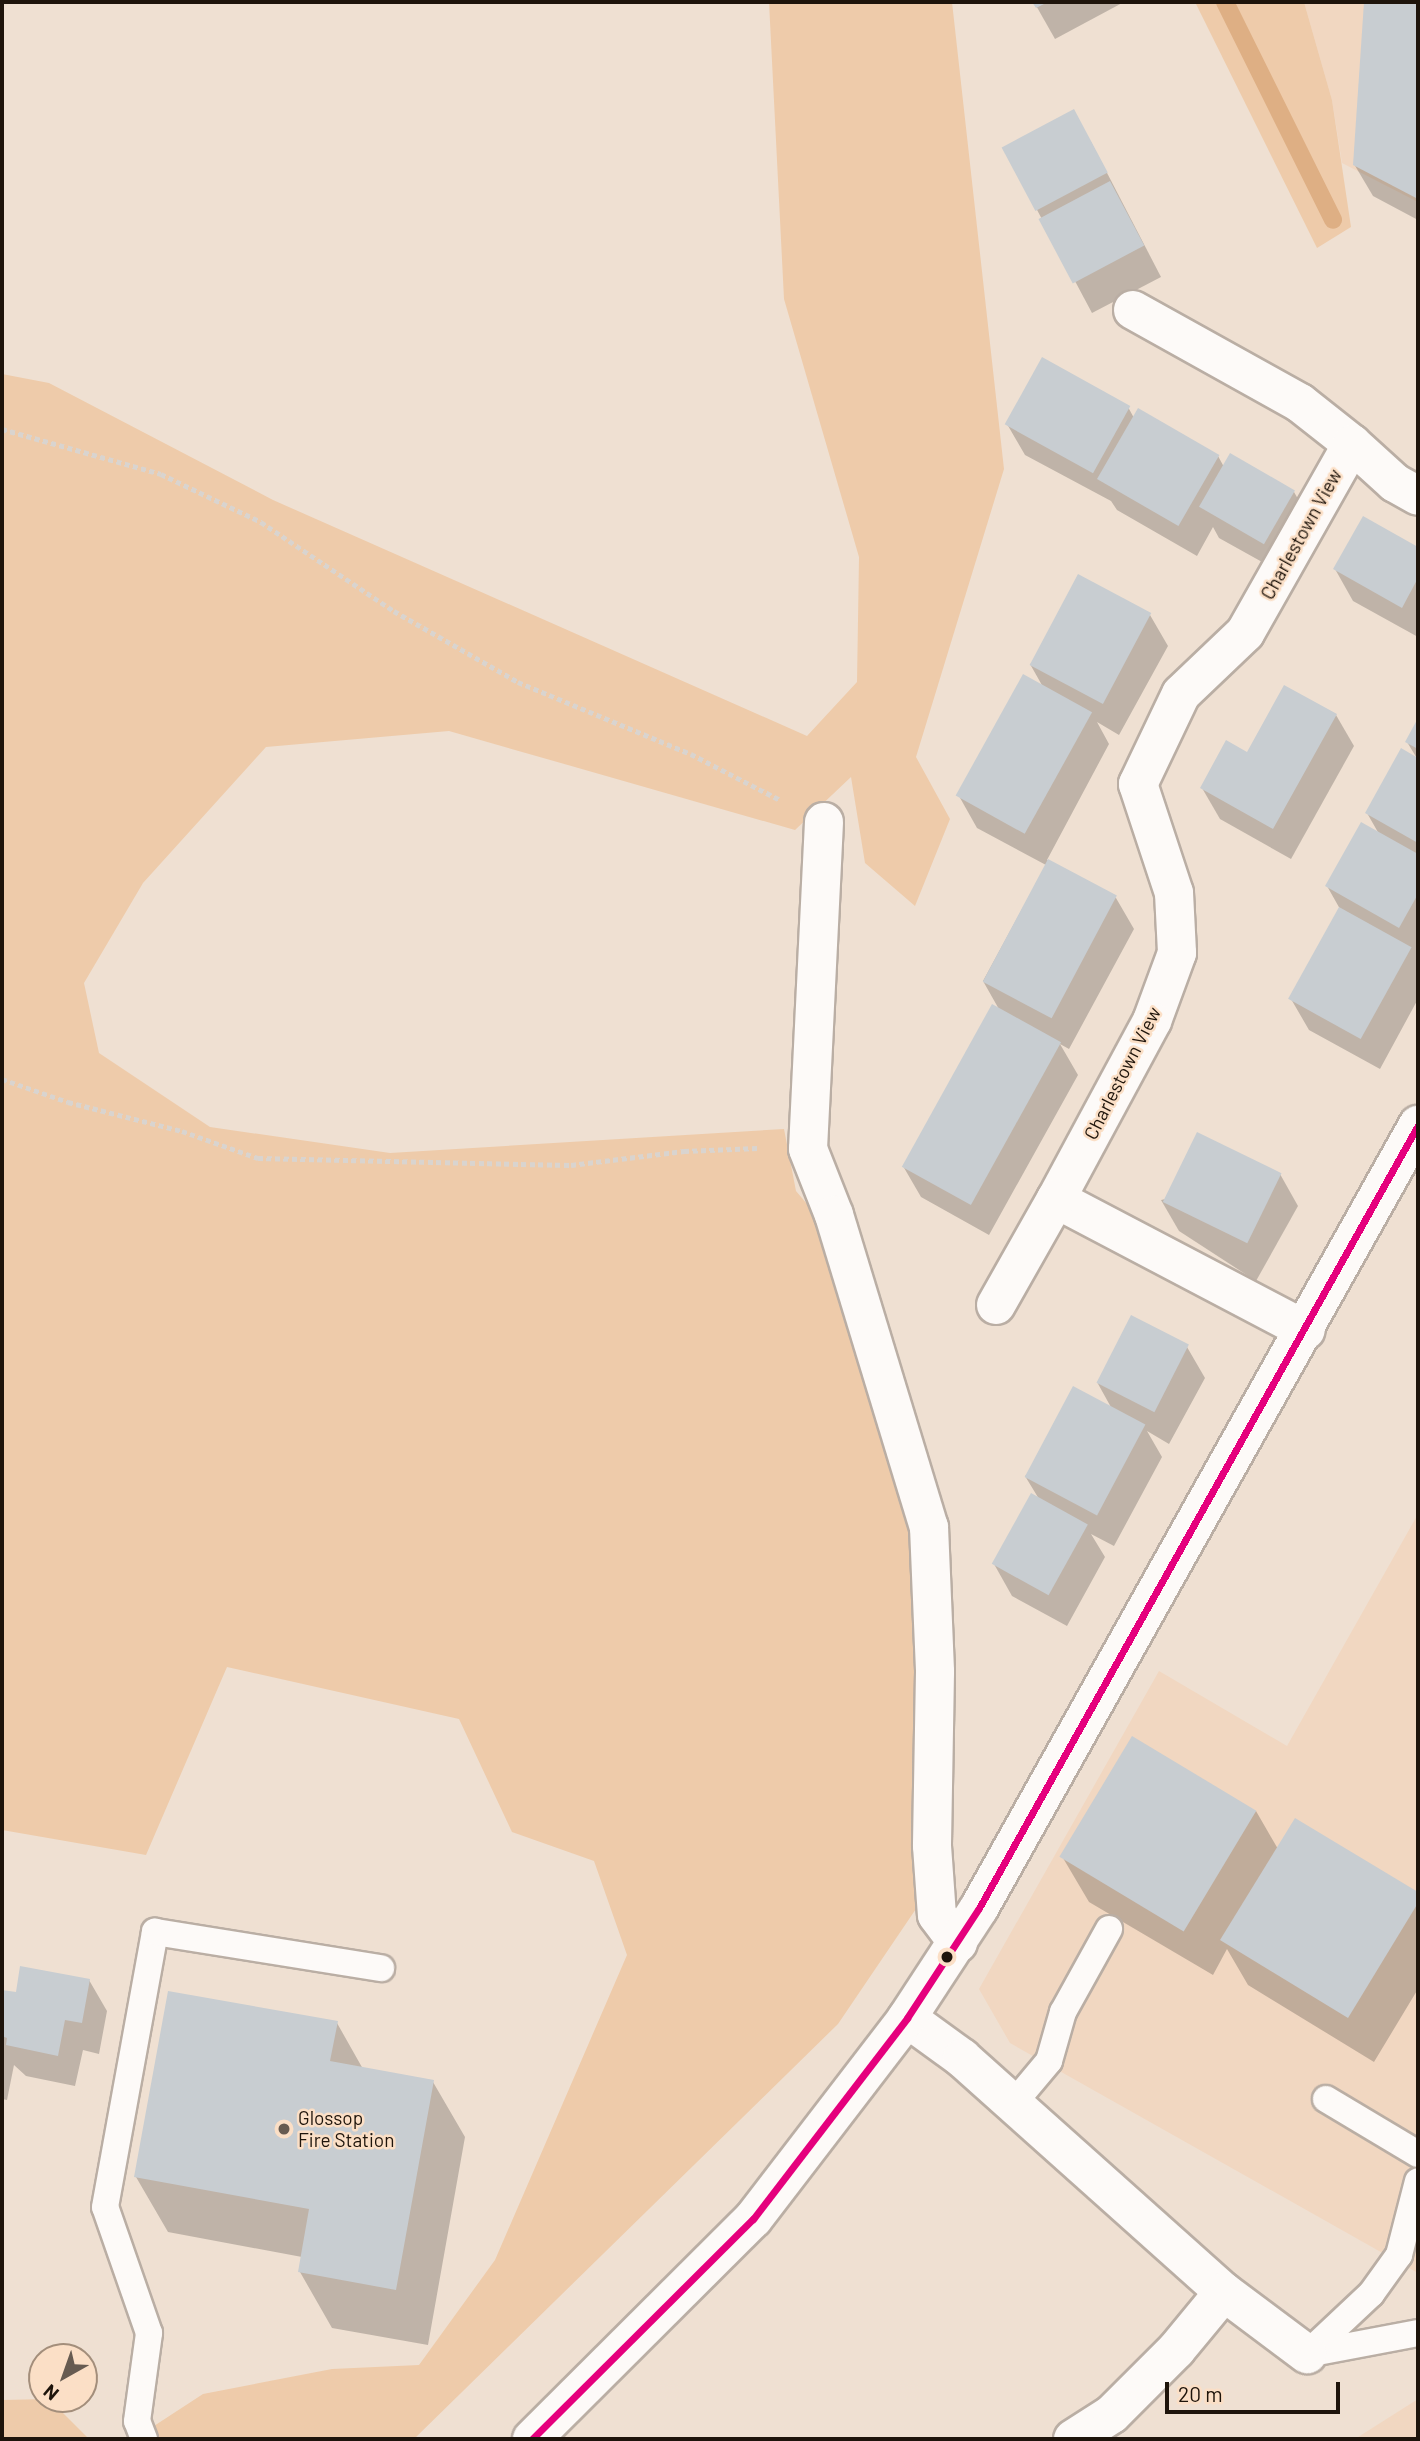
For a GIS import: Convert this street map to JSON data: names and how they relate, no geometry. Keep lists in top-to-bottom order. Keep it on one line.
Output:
{"streets":{"street":["Charlestown View"]},"places":["Glossop Fire Station"],"scale_bar":"20 m","north":"bottom left"}
